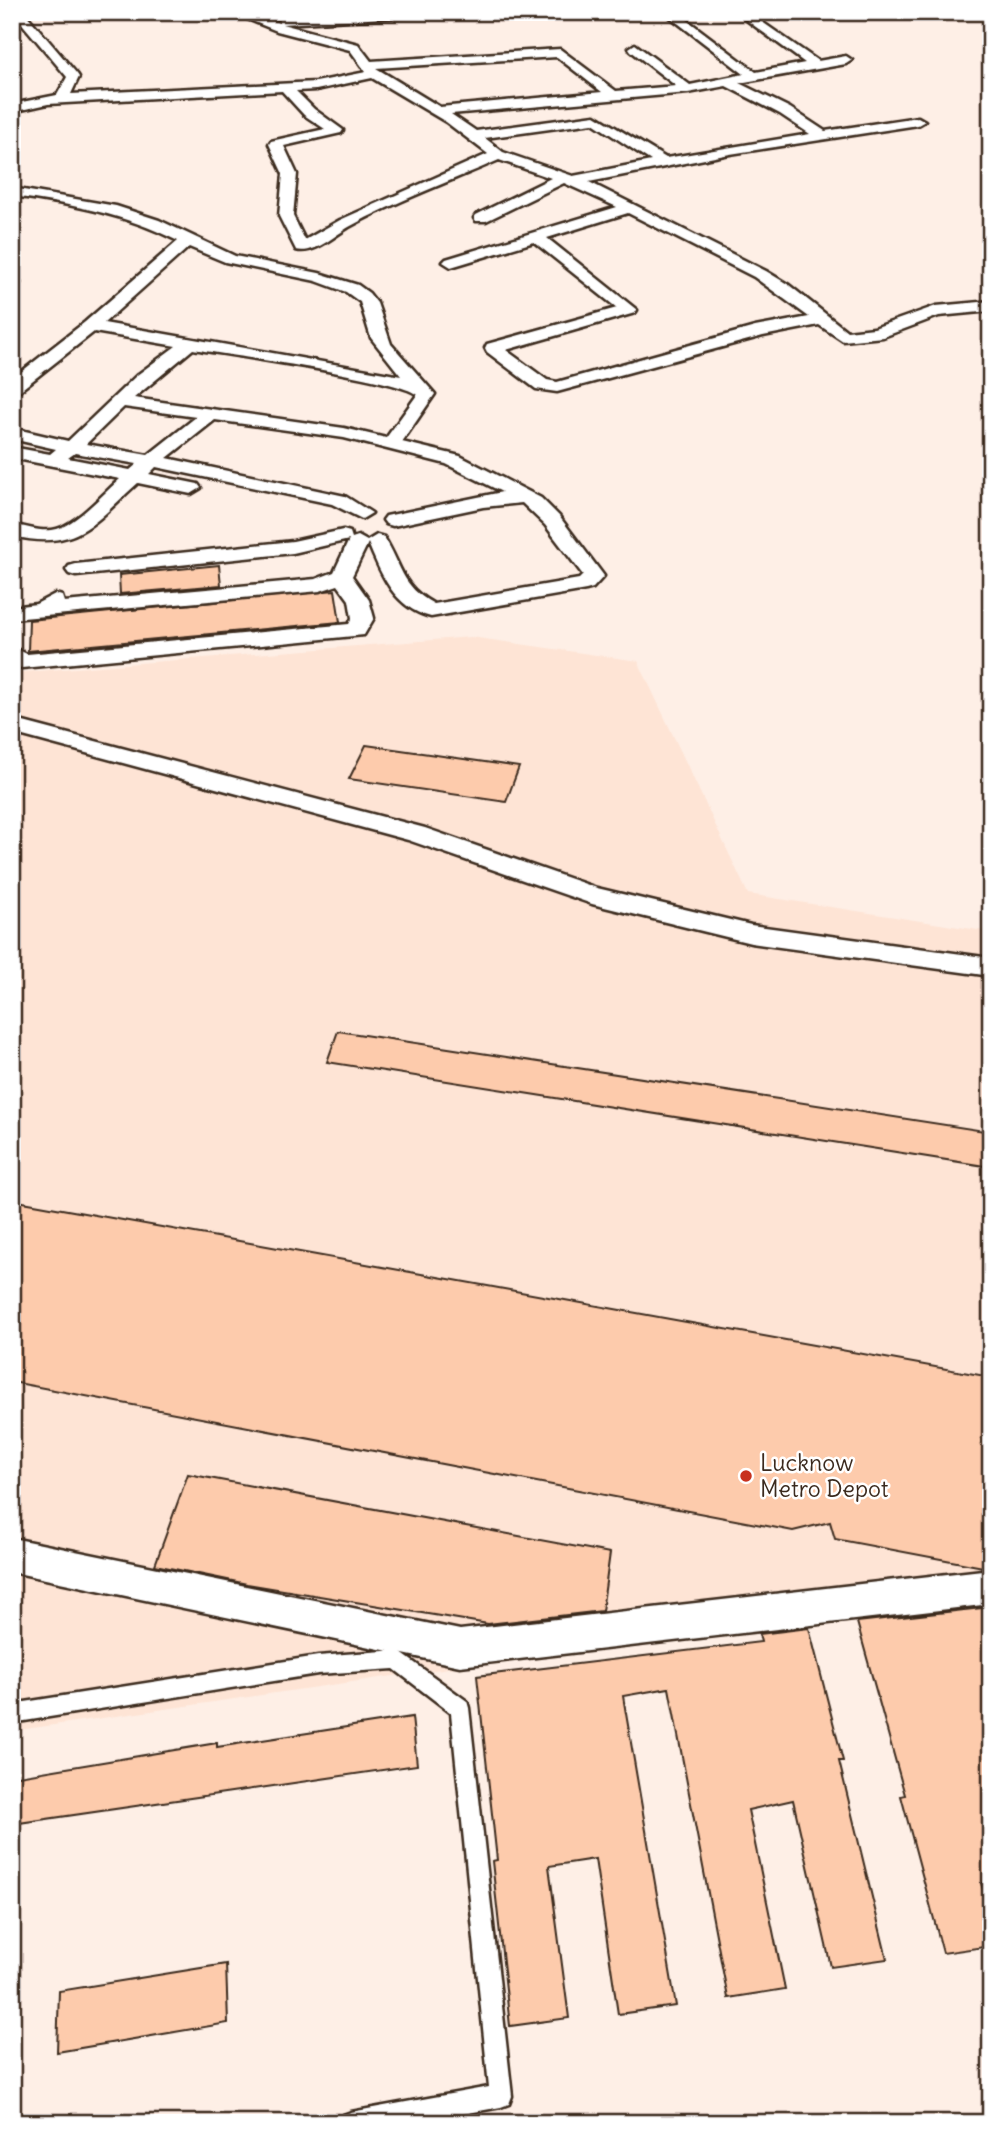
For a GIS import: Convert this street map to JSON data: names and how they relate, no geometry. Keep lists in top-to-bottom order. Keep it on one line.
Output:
{"places":["Lucknow Metro Depot"]}
